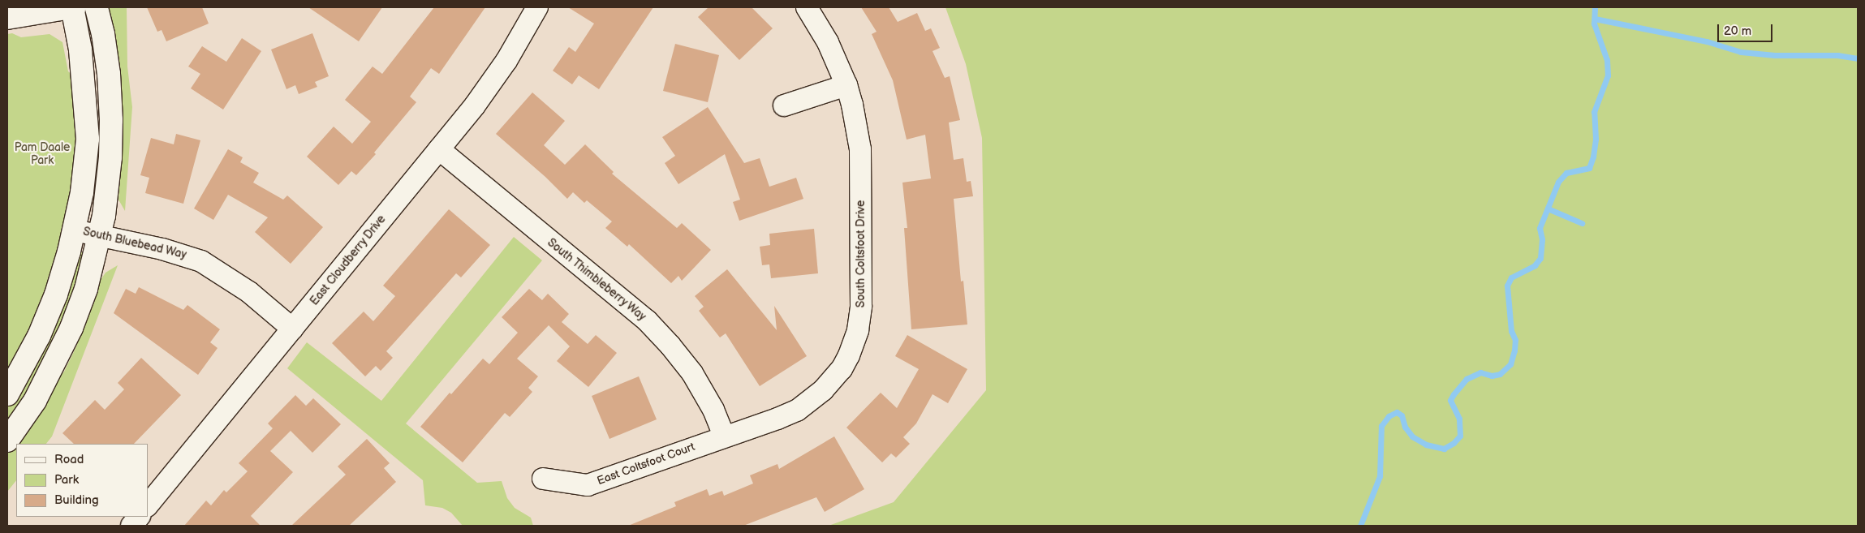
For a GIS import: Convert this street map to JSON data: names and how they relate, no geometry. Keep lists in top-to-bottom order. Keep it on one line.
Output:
{"streets":{"street":["South Bluebead Way","South Coltsfoot Drive","East Cloudberry Drive","South Thimbleberry Way","East Coltsfoot Court"]},"crossings":[["South Bluebead Way","East Cloudberry Drive"],["South Coltsfoot Drive","South Thimbleberry Way"],["South Coltsfoot Drive","East Coltsfoot Court"],["East Cloudberry Drive","South Thimbleberry Way"],["South Thimbleberry Way","East Coltsfoot Court"]],"parks":["Pam Daale Park"],"legend":["Road","Park","Building"],"scale_bar":"20 m"}
